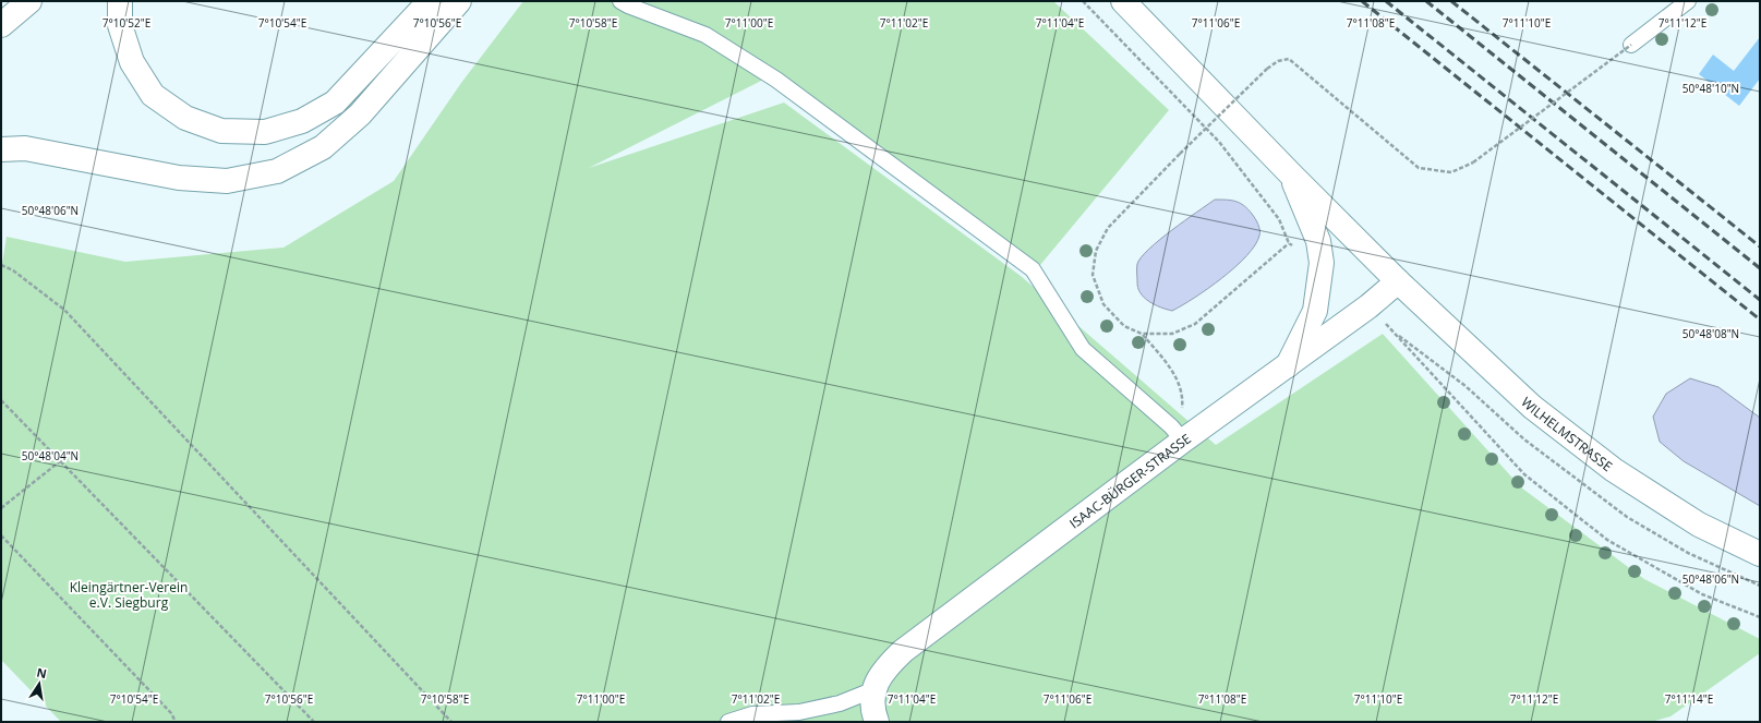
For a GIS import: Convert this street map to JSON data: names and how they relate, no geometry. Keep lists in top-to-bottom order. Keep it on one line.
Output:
{"streets":{"main road":["WILHELMSTRASSE","ISAAC-BÜRGER-STRASSE"]},"crossings":[["WILHELMSTRASSE","ISAAC-BÜRGER-STRASSE"]],"parks":["Kleingärtner-Verein e.V. Siegburg"],"north":"top","coordinates":["7°10'52\"E","7°10'54\"E","7°10'56\"E","7°10'58\"E","7°11'00\"E","7°11'02\"E","7°11'04\"E","7°11'06\"E","7°11'08\"E","7°11'10\"E","7°11'12\"E","50°48'10\"N","50°48'06\"N","50°48'08\"N","50°48'04\"N","7°11'14\"E"]}
